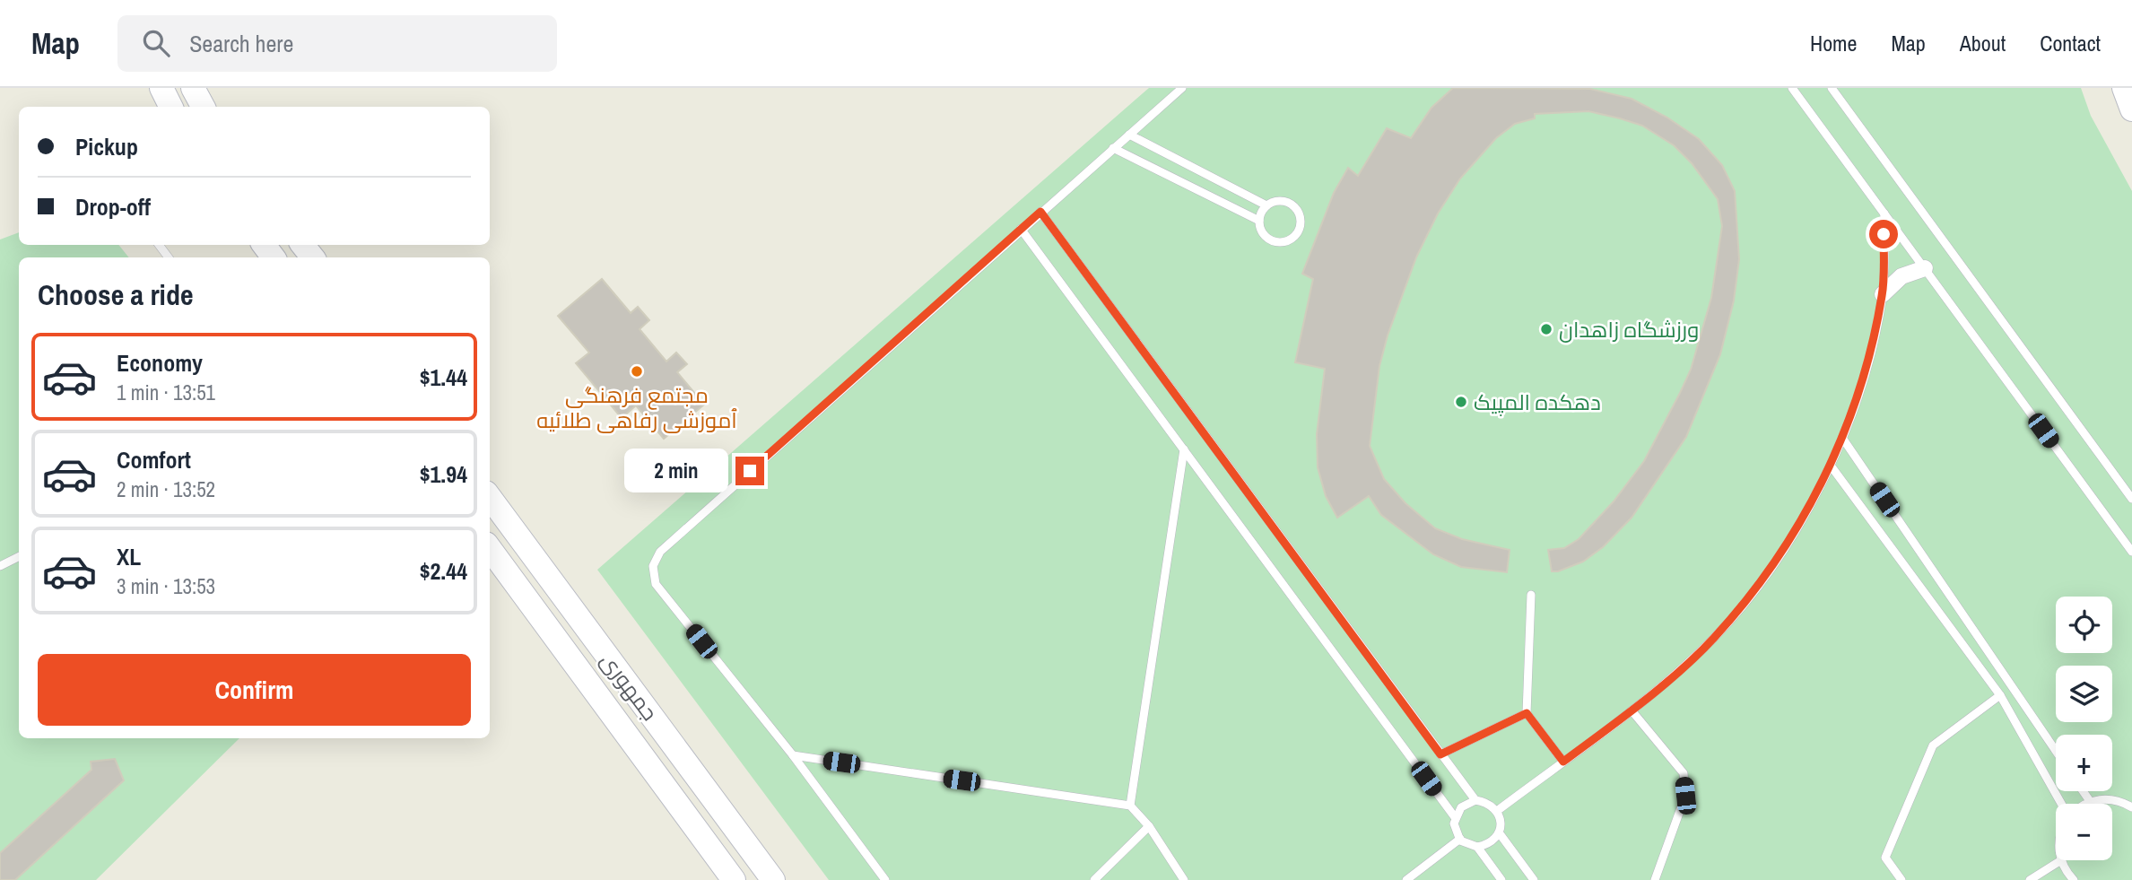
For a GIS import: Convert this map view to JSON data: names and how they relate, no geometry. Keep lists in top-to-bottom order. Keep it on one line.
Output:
{"streets":{"main road":["جمهوری"]},"places":["ورزشگاه زاهدان","مجتمع فرهنگی ٱموزشی رفاهی طلائیه","دهکده المپیک"],"page":{"header":"Map","search":"Search here","nav":["Home","Map","About","Contact"],"banner":["Pickup","Drop-off"],"heading":"Choose a ride","list":[{"name":"Economy","note":"1 min · 13:51","value":"$1.44"},{"name":"Comfort","note":"2 min · 13:52","value":"$1.94"},{"name":"XL","note":"3 min · 13:53","value":"$2.44"}],"bubble":"2 min","map_buttons":["+","−"],"buttons":"Confirm"}}
